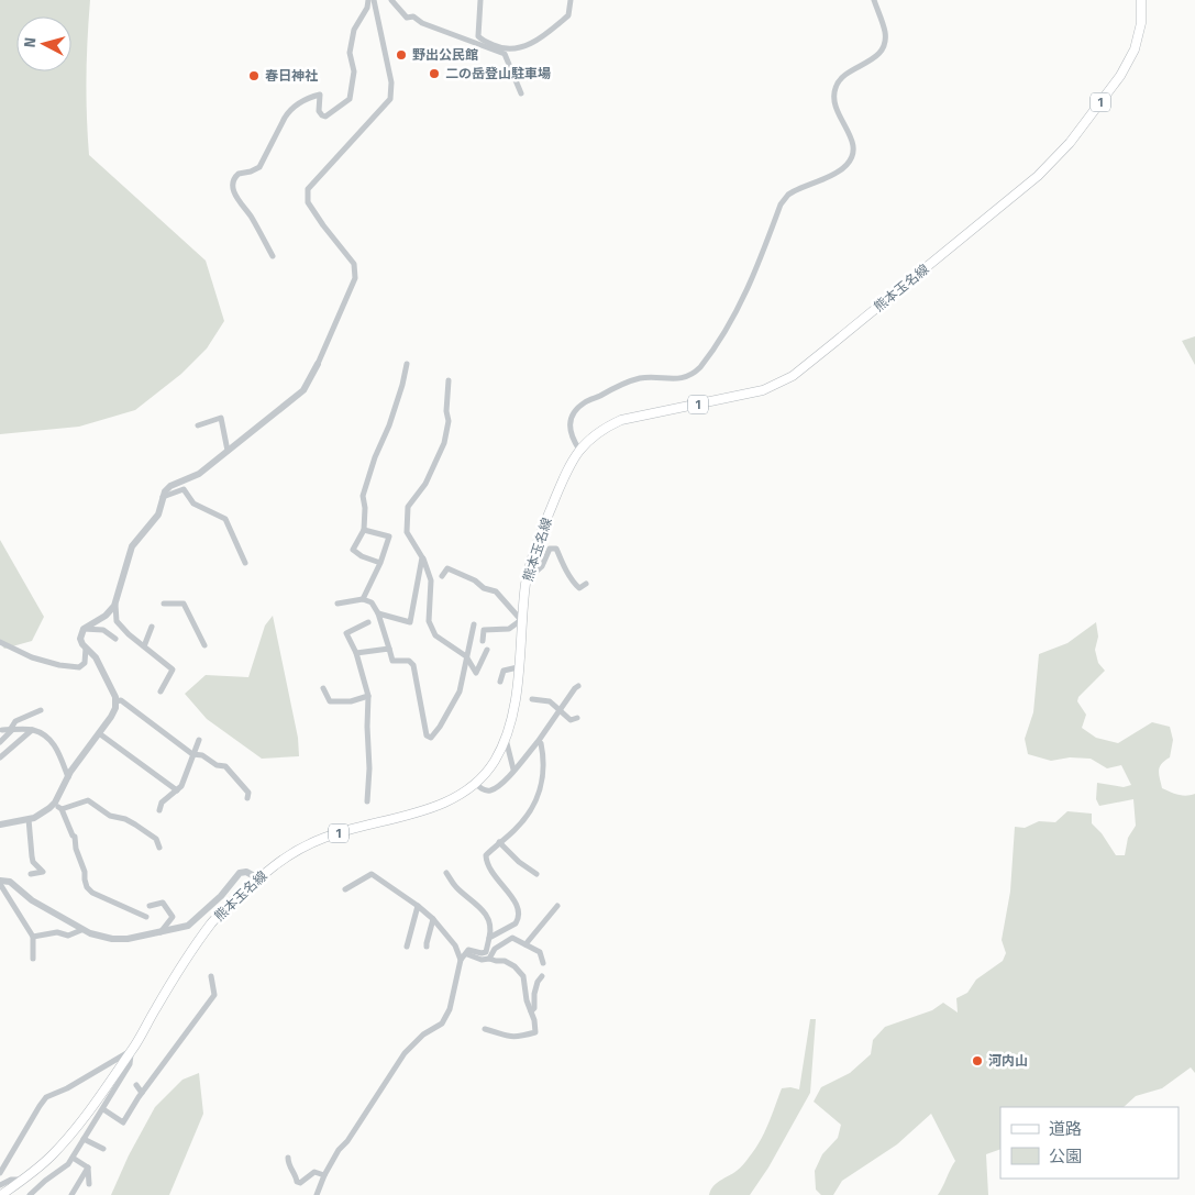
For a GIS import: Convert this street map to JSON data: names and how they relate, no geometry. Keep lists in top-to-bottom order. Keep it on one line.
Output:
{"streets":{"main road":["1","熊本玉名線"]},"places":["野出公民館","二の岳登山駐車場","春日神社","河内山"],"legend":["道路","公園"],"north":"left"}
